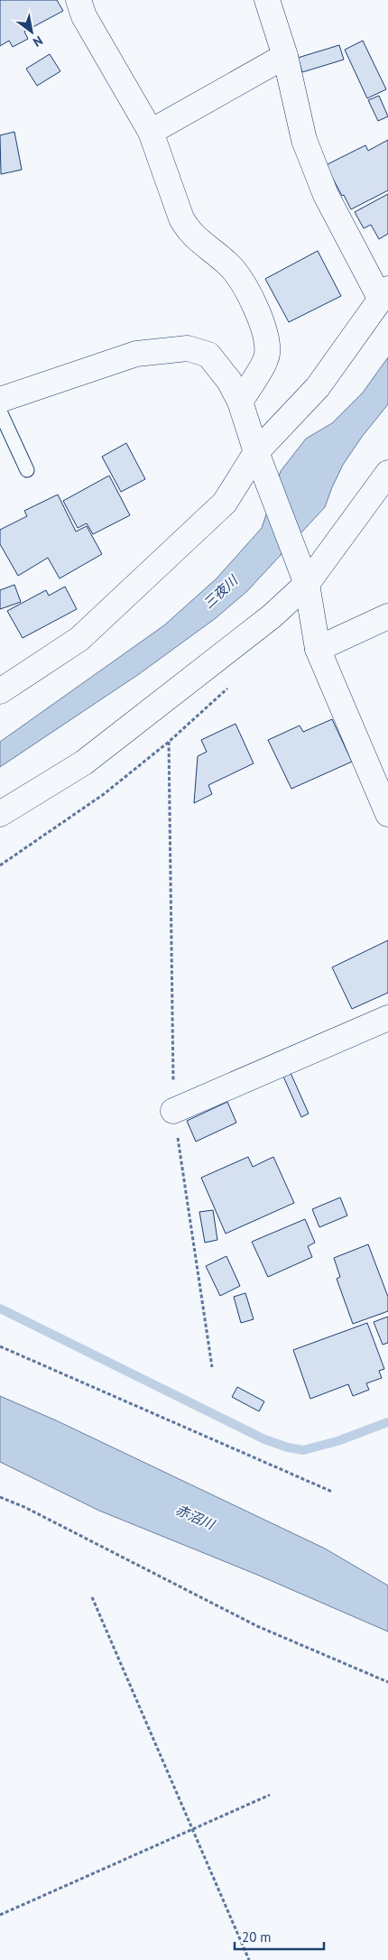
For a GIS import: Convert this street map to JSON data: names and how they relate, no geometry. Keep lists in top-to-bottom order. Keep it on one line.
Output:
{"water":["三夜川","赤沼川"],"scale_bar":"20 m","north":"bottom right"}
